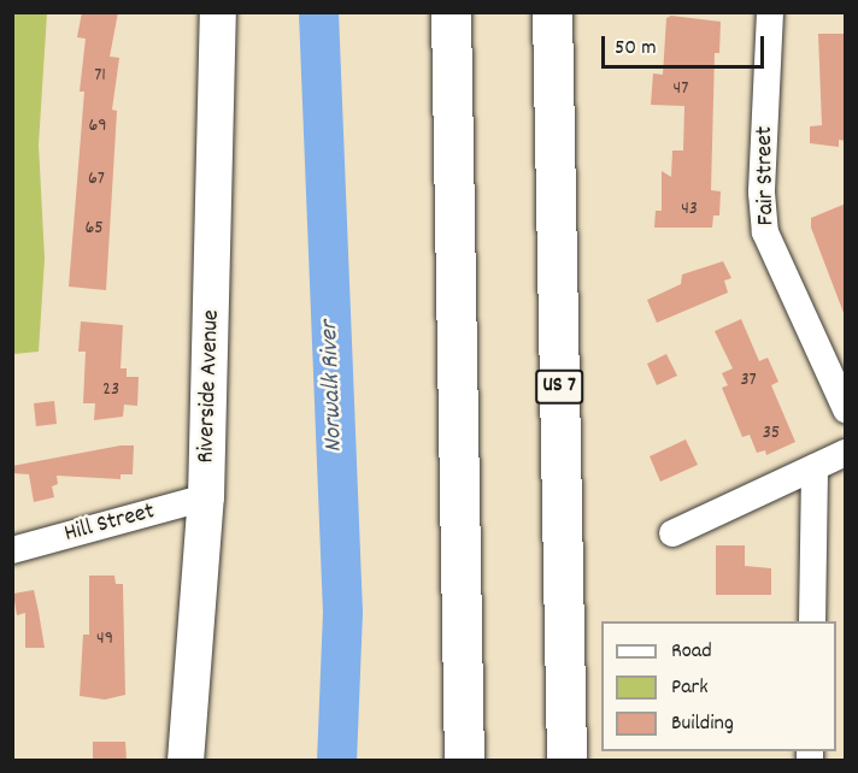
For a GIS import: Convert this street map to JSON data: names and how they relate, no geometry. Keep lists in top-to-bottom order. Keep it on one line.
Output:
{"streets":{"highway":["US 7"],"main road":["Riverside Avenue"],"street":["Fair Street","Hill Street"]},"crossings":[["Riverside Avenue","Hill Street"]],"water":["Norwalk River"],"house_numbers":["71","47","69","67","43","65","37","23","35","49"],"legend":["Road","Park","Building"],"scale_bar":"50 m"}
